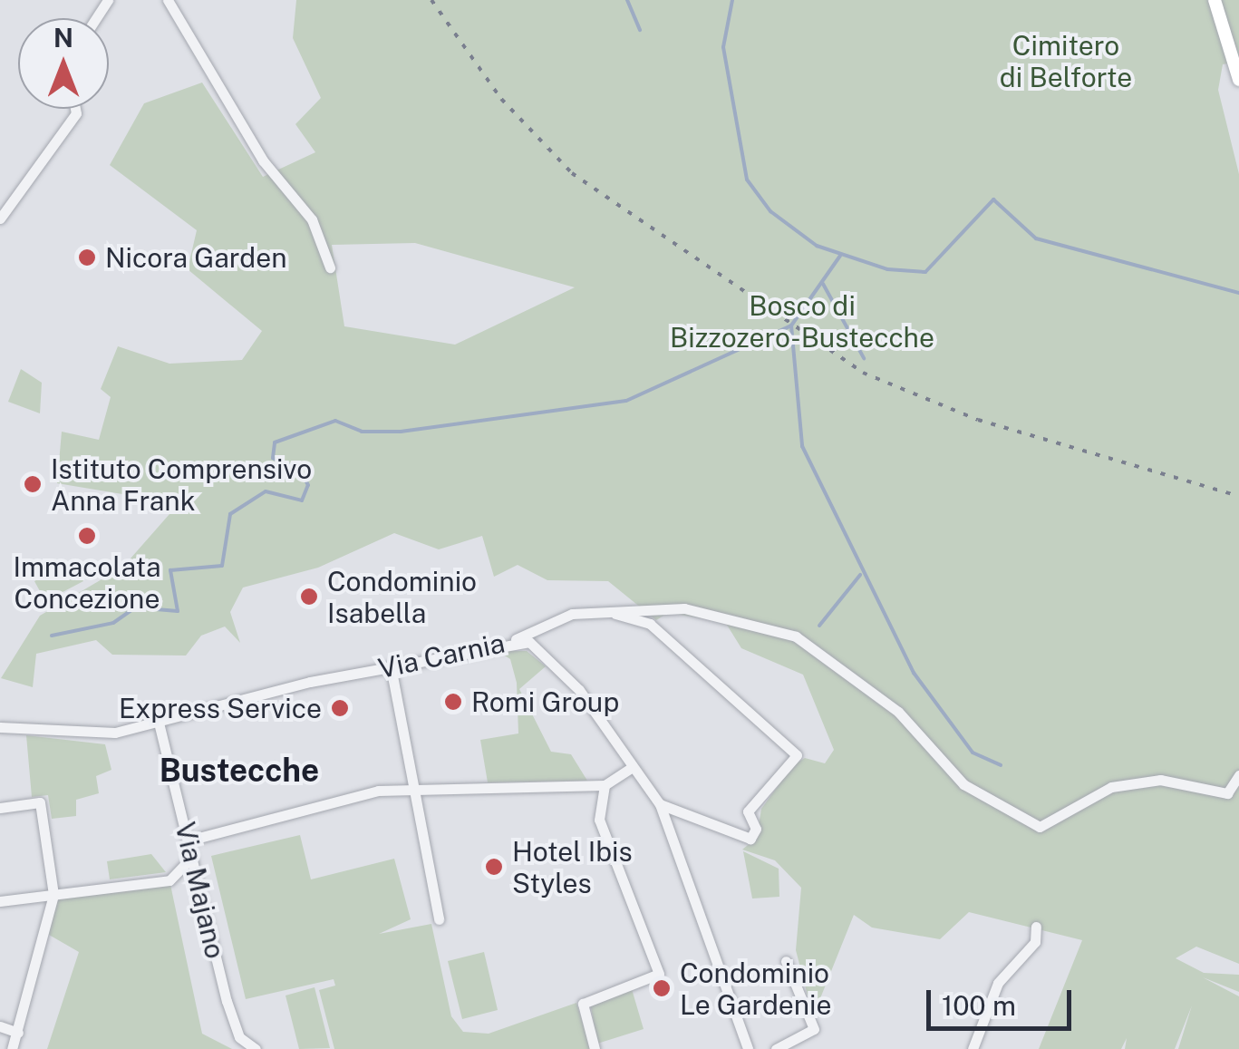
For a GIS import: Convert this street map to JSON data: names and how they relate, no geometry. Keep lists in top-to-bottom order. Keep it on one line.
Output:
{"streets":{"street":["Via Carnia","Via Majano"]},"crossings":[["Via Carnia","Via Majano"]],"districts":["Bustecche"],"parks":["Cimitero di Belforte","Bosco di Bizzozero-Bustecche"],"places":["Nicora Garden","Istituto Comprensivo Anna Frank","Immacolata Concezione","Condominio Isabella","Romi Group","Express Service","Hotel Ibis Styles","Condominio Le Gardenie"],"scale_bar":"100 m","north":"top"}
